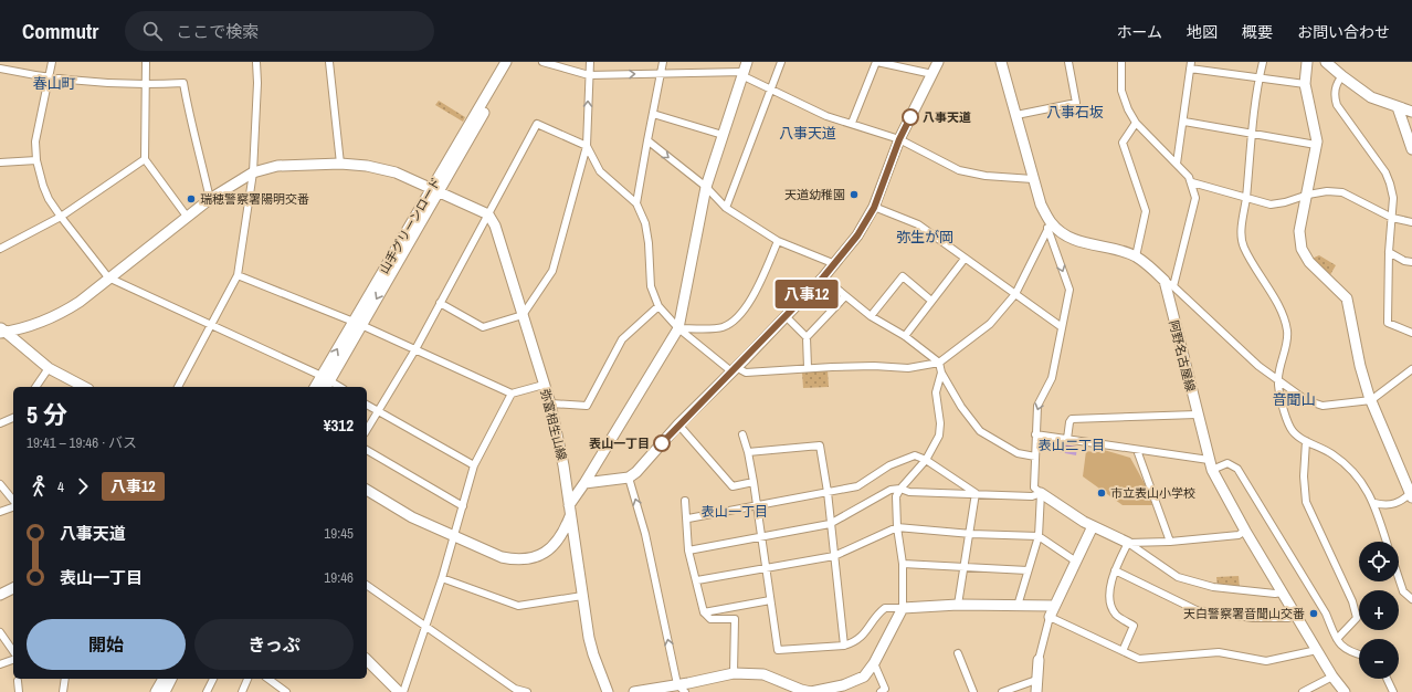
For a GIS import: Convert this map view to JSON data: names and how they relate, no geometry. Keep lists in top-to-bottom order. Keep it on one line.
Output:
{"streets":{"street":["山手グリーンロード","阿野名古屋線","弥富相生山線"]},"districts":["春山町","八事石坂","八事天道","弥生が岡","音聞山","表山二丁目","表山一丁目"],"places":["八事天道","天道幼稚園","瑞穂警察署陽明交番","表山一丁目","市立表山小学校","天白警察署音聞山交番"],"lines":["bus line 八事12"],"page":{"header":"Commutr","search":"ここで検索","nav":["ホーム","地図","概要","お問い合わせ"],"on_map":"八事12","heading":["5 分","19:41 – 19:46 · バス","¥312"],"legs":["4","八事12"],"list":[{"name":"八事天道","value":"19:45"},{"name":"表山一丁目","value":"19:46"}],"map_buttons":["+","−"],"buttons":["開始","きっぷ"]}}
